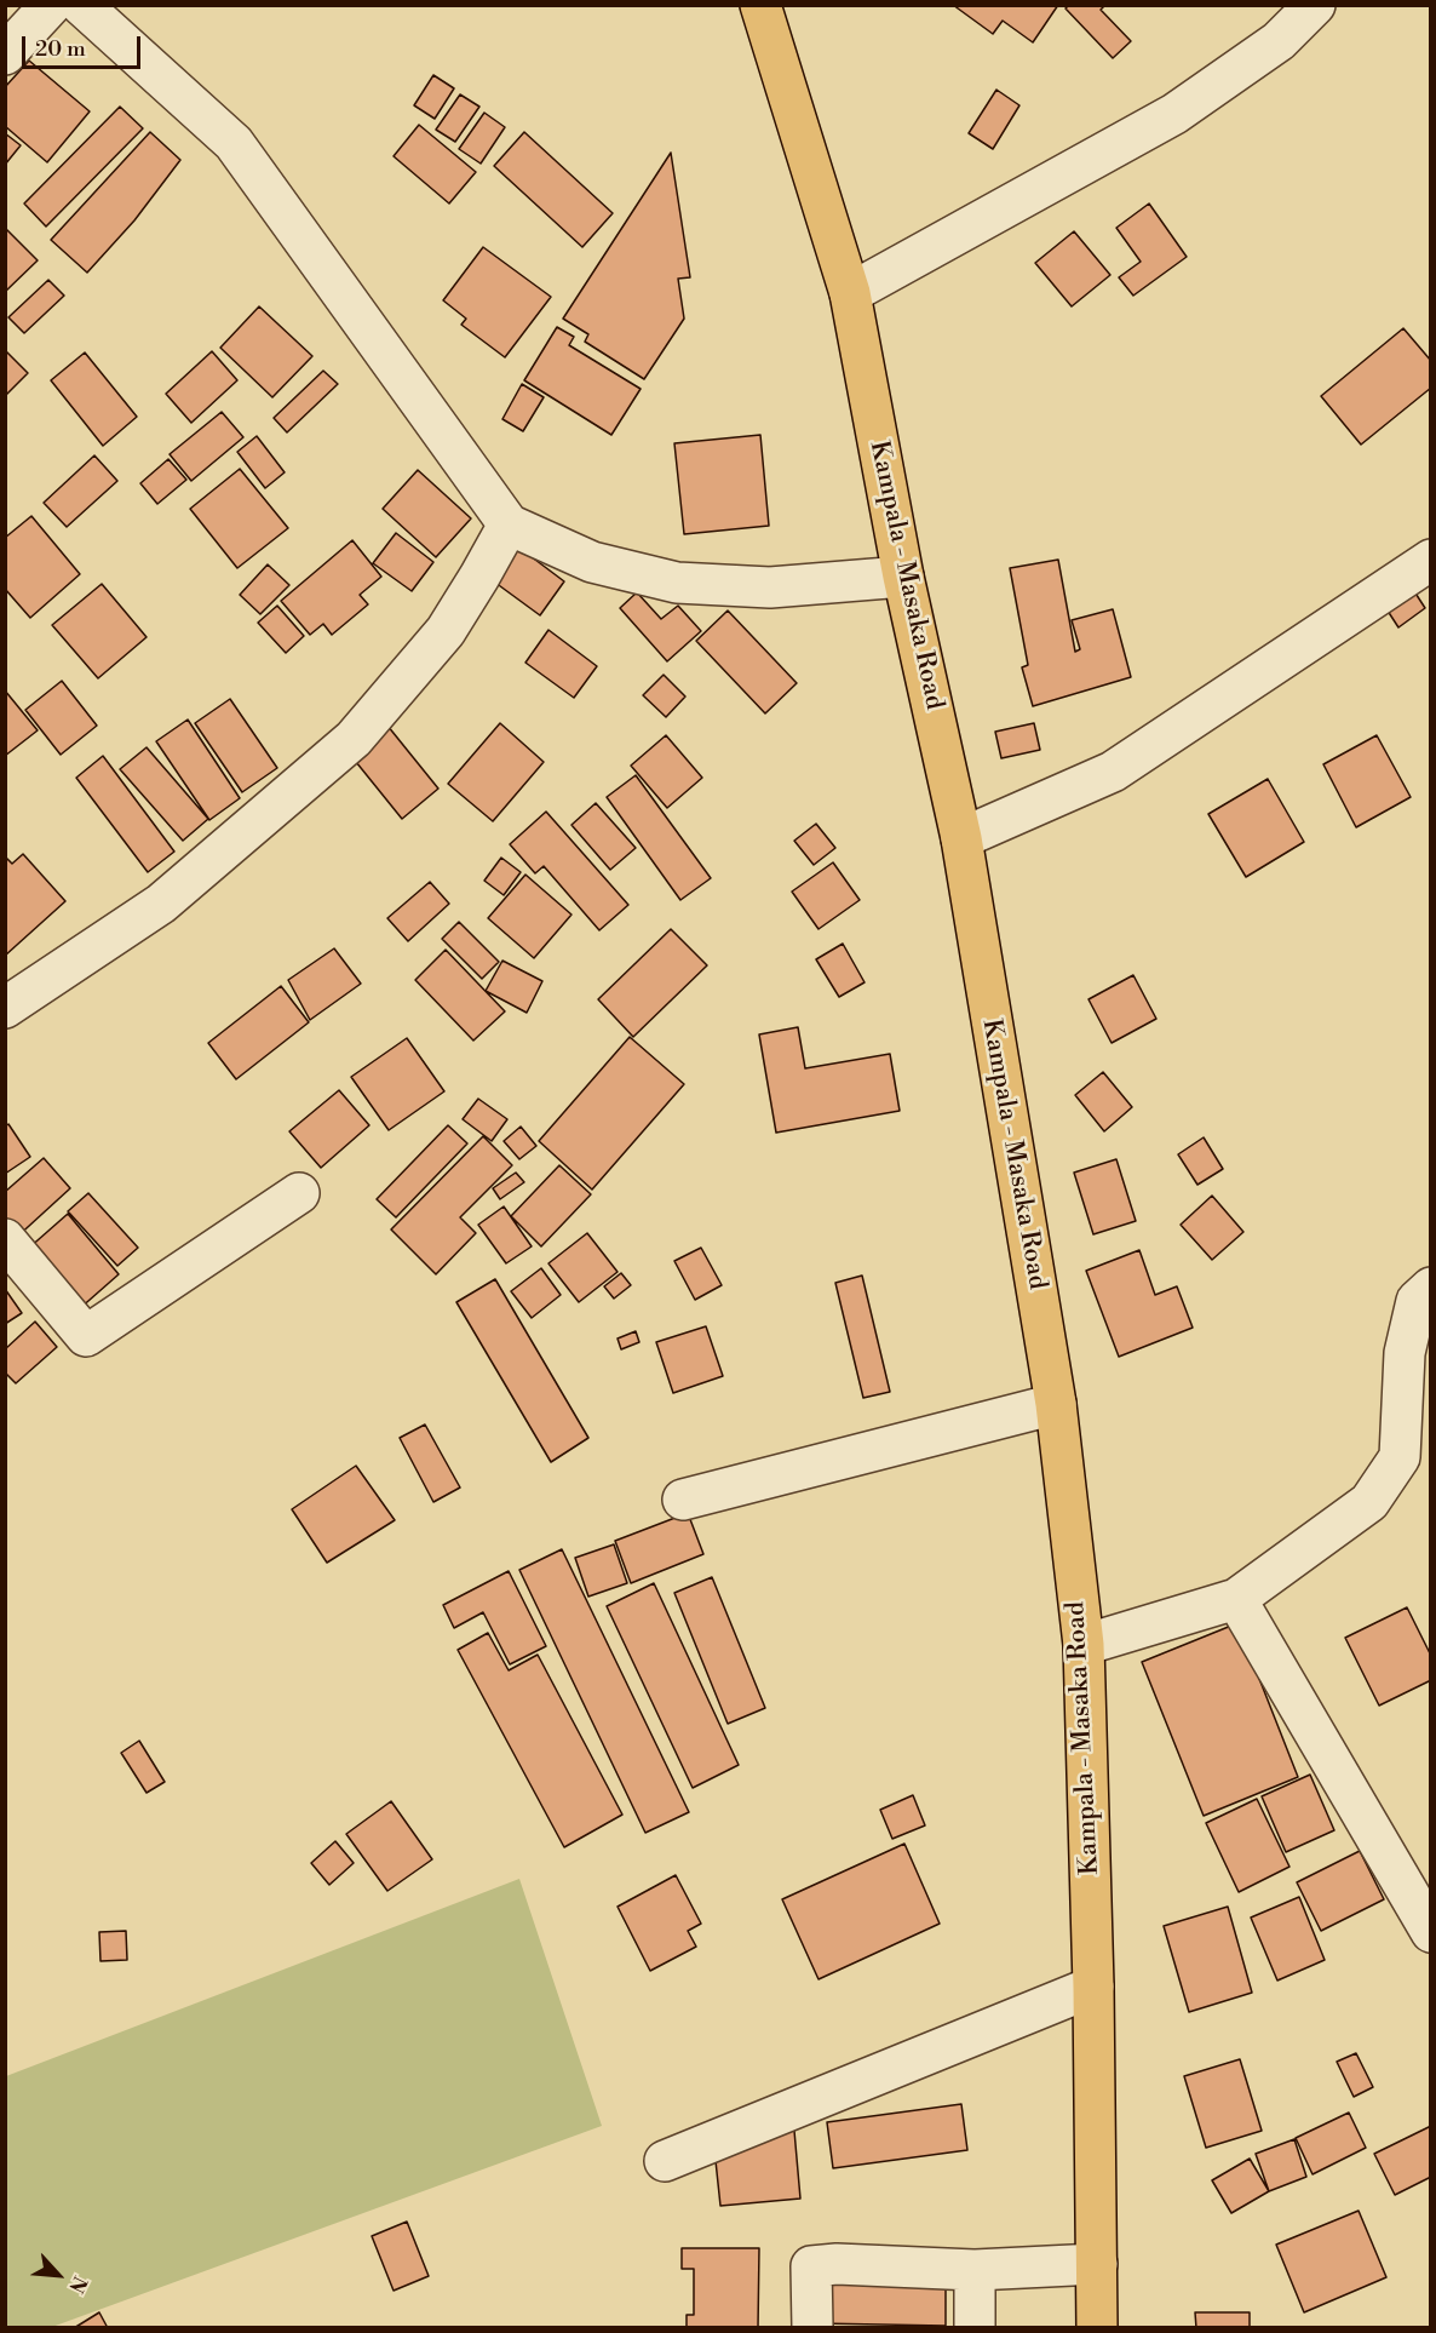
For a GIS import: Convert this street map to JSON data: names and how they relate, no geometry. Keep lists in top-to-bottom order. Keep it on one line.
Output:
{"streets":{"main road":["Kampala - Masaka Road"]},"scale_bar":"20 m","north":"bottom right"}
